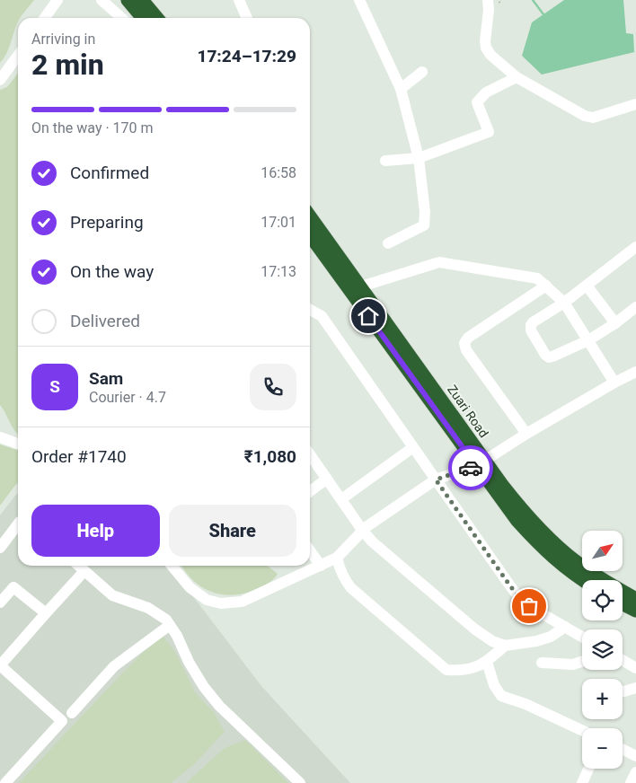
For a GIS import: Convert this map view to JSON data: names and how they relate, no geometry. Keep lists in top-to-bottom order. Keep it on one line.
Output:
{"streets":{"highway":["Zuari Road"]},"north":"top right","page":{"heading":["2 min","Arriving in","17:24–17:29"],"panel":["Sam","Courier · 4.7","Order #1740","₹1,080"],"bar":"On the way · 170 m","list":[["Confirmed","16:58"],["Preparing","17:01"],["On the way","17:13"],"Delivered"],"round":"S","buttons":["Help","Share"],"map_buttons":["+","−"]}}
